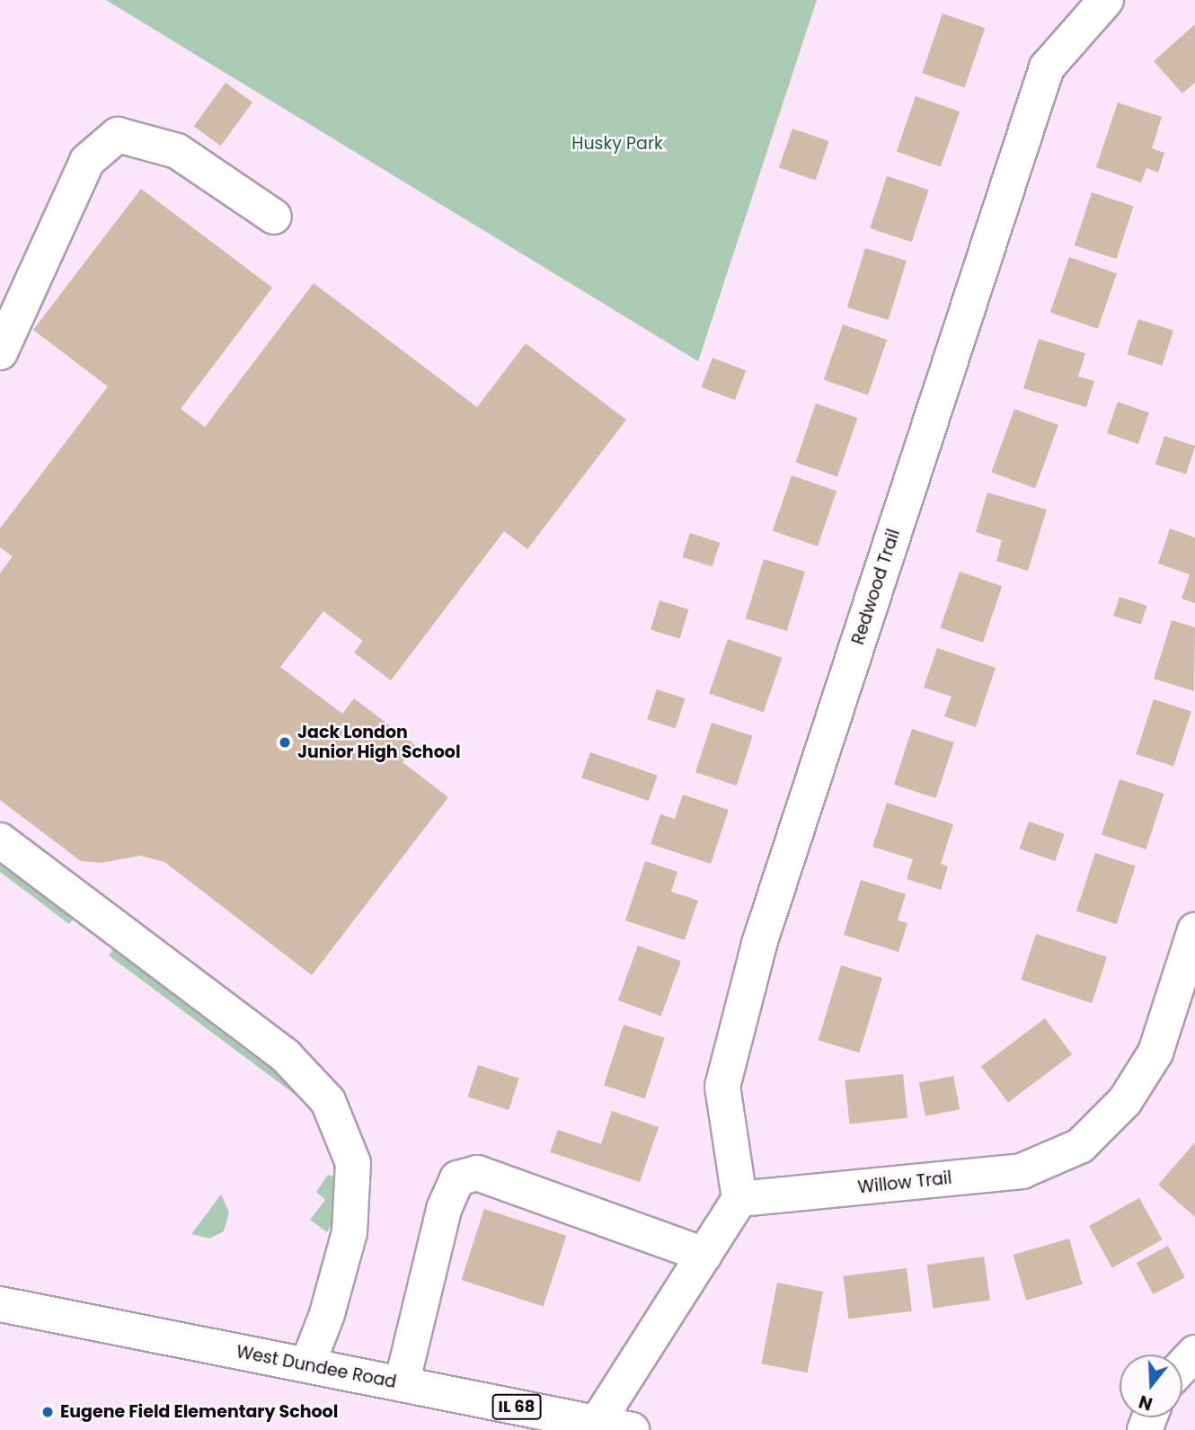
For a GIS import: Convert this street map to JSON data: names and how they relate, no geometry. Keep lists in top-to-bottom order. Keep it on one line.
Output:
{"streets":{"street":["Redwood Trail","Willow Trail","West Dundee Road","IL 68"]},"crossings":[["Redwood Trail","Willow Trail"]],"parks":["Husky Park"],"places":["Jack London Junior High School","Eugene Field Elementary School"],"north":"bottom"}
